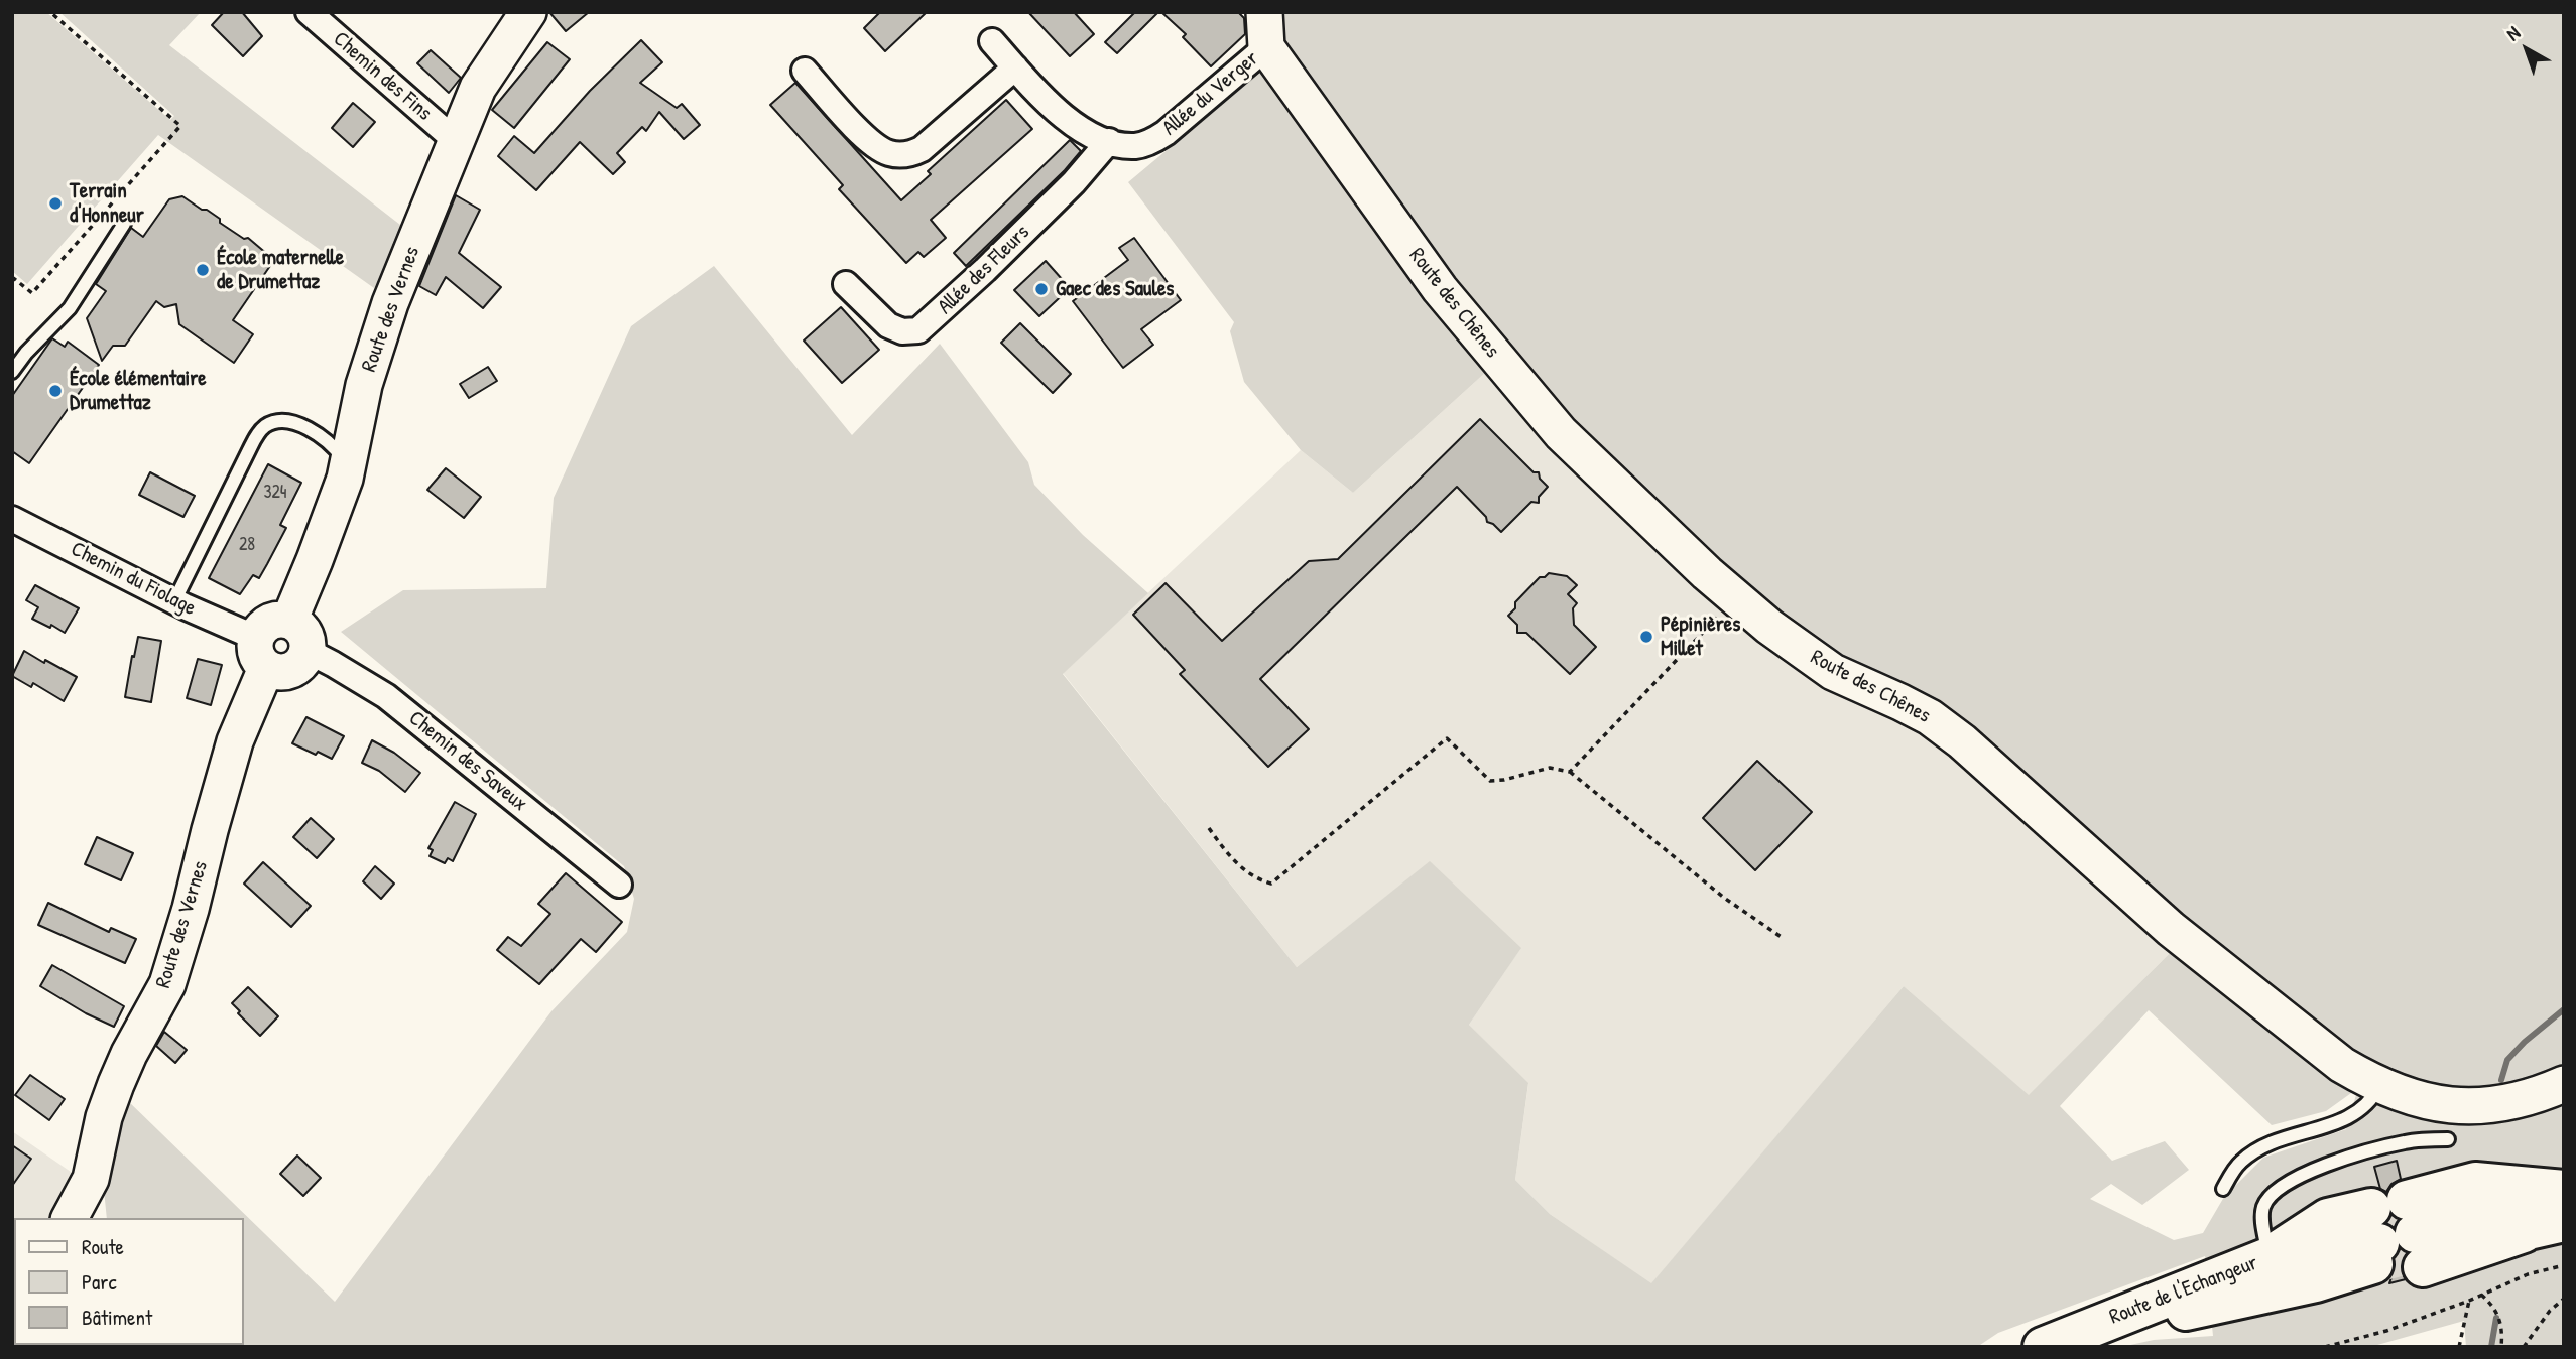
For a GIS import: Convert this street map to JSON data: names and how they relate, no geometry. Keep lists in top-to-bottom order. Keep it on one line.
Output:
{"streets":{"main road":["Route de l'Echangeur"],"street":["Chemin des Fins","Allée du Verger","Allée des Fleurs","Route des Chênes","Route des Vernes","Chemin du Fiolage","Chemin des Saveux"]},"crossings":[["Chemin des Fins","Route des Vernes"],["Allée du Verger","Allée des Fleurs"],["Allée du Verger","Route des Chênes"],["Route des Vernes","Chemin du Fiolage"],["Route des Vernes","Chemin des Saveux"],["Chemin du Fiolage","Chemin des Saveux"]],"places":["Terrain d'Honneur","École maternelle de Drumettaz","Gaec des Saules","École élémentaire Drumettaz","Pépinières Millet"],"house_numbers":["324","28"],"legend":["Route","Parc","Bâtiment"],"north":"top left"}
